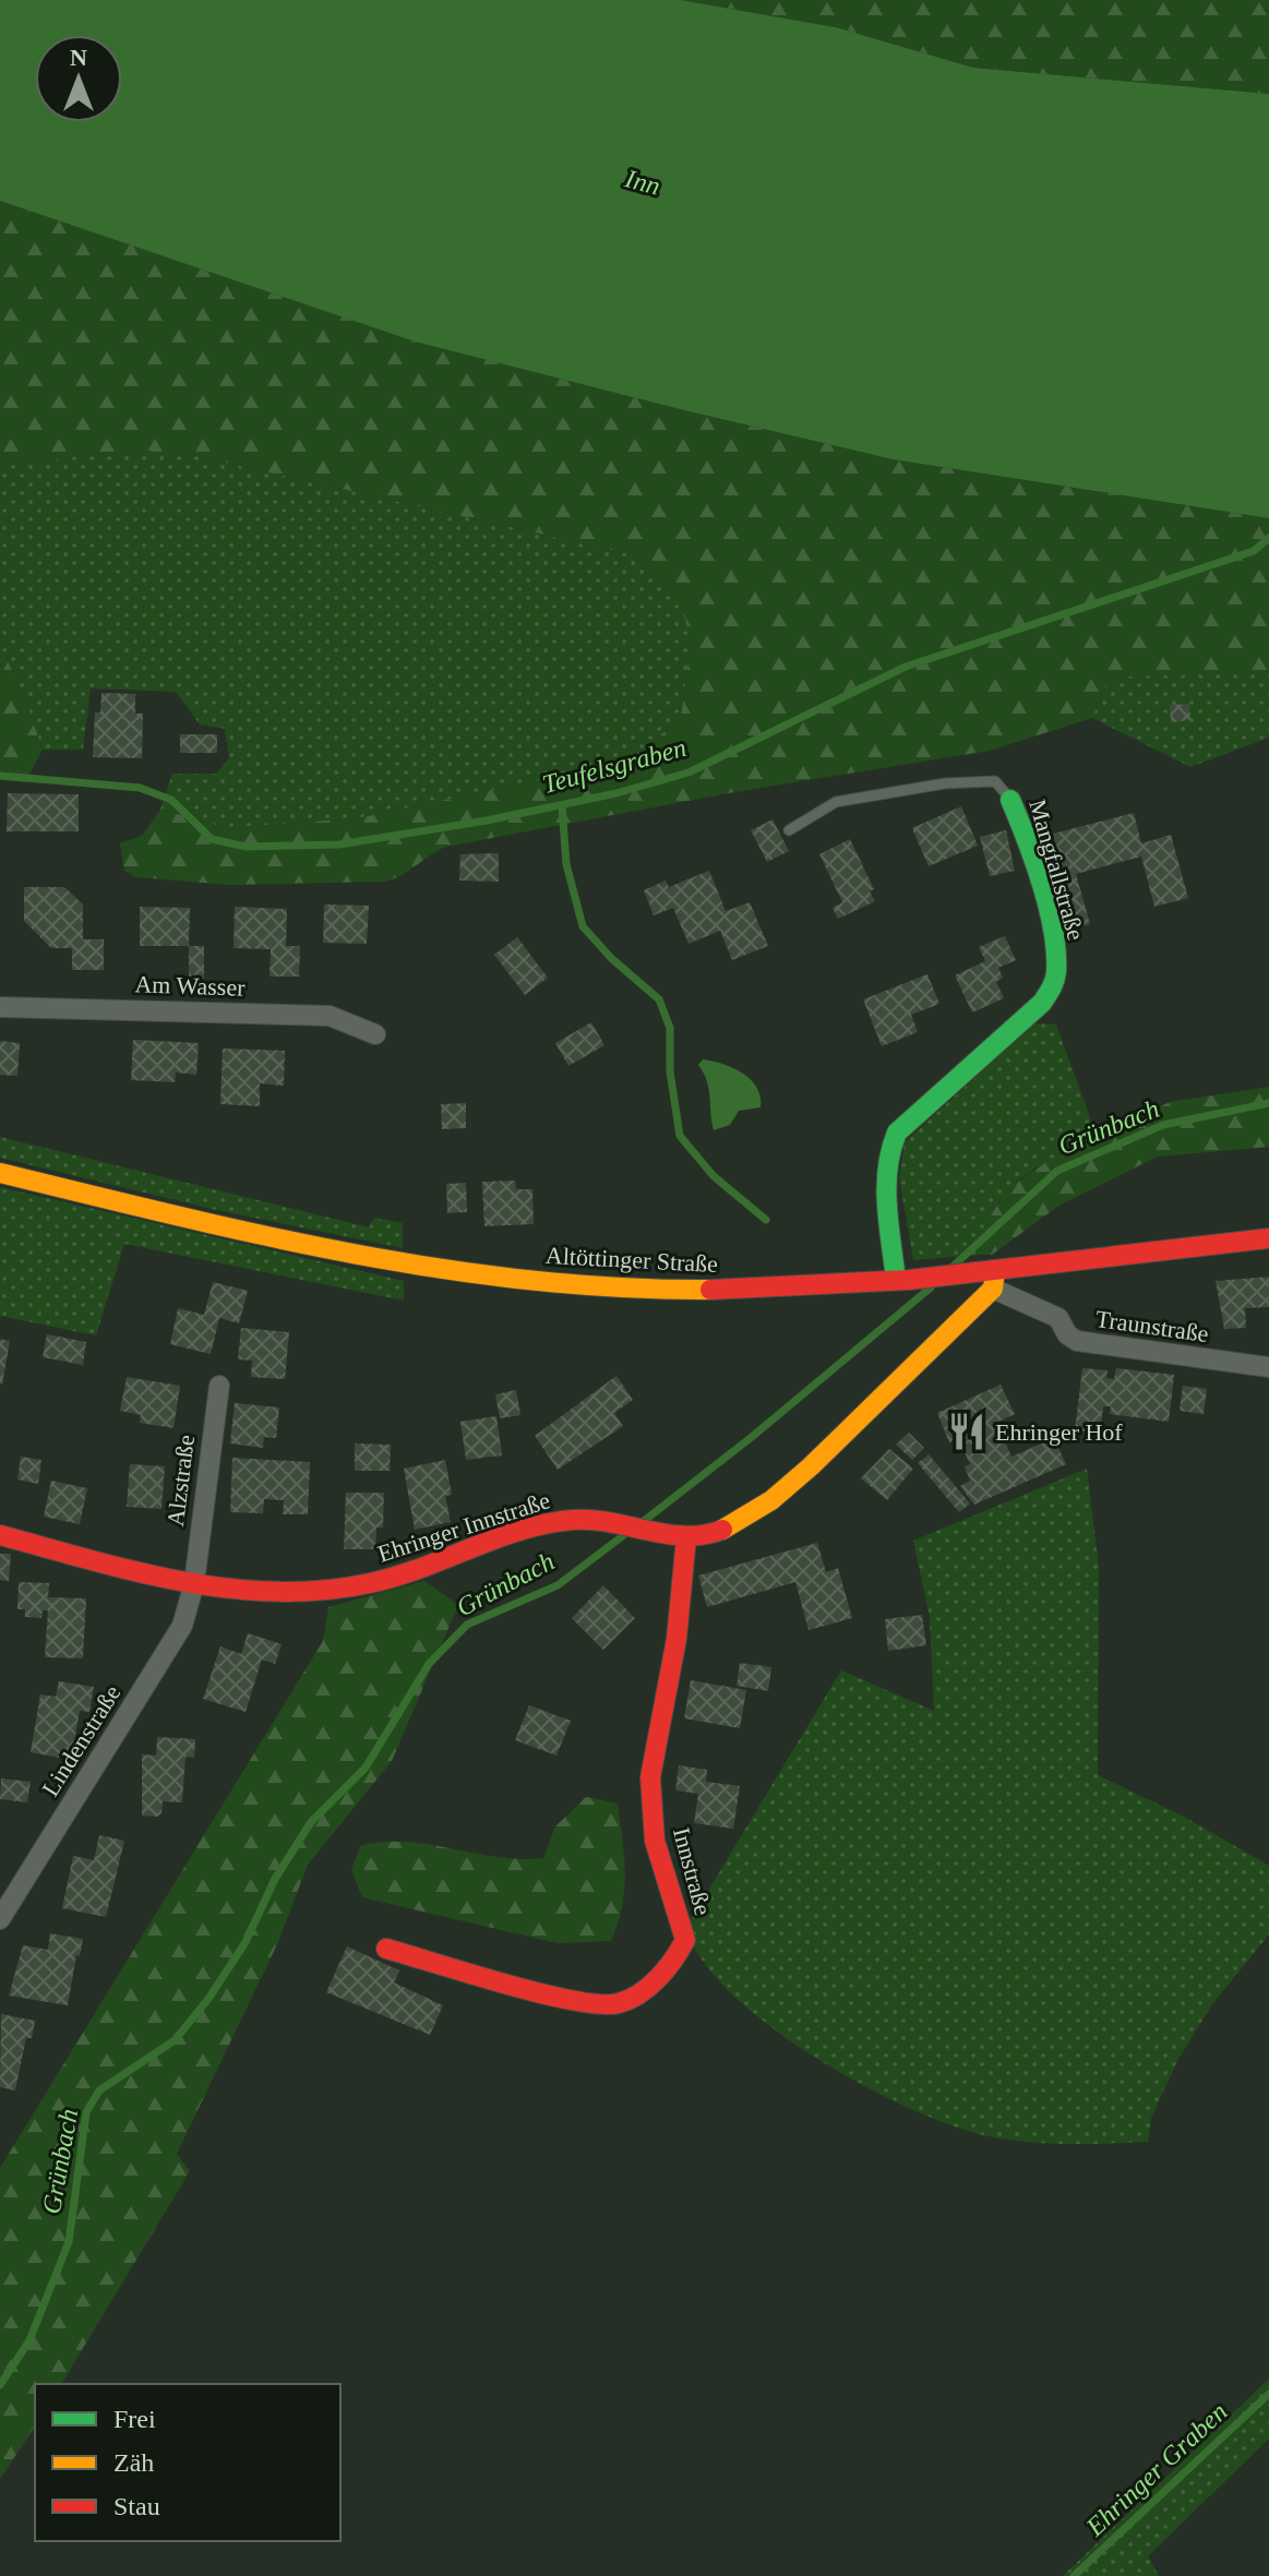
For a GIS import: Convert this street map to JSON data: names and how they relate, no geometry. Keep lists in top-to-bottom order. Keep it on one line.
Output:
{"streets":{"street":["Mangfallstraße","Am Wasser","Altöttinger Straße","Traunstraße","Alzstraße","Ehringer Innstraße","Lindenstraße","Innstraße"]},"crossings":[["Mangfallstraße","Altöttinger Straße"],["Altöttinger Straße","Traunstraße"],["Altöttinger Straße","Ehringer Innstraße"],["Traunstraße","Ehringer Innstraße"],["Alzstraße","Ehringer Innstraße"],["Alzstraße","Lindenstraße"],["Ehringer Innstraße","Lindenstraße"],["Ehringer Innstraße","Innstraße"]],"water":["Inn","Teufelsgraben","Grünbach","Ehringer Graben"],"places":{"restaurant":["Ehringer Hof"]},"legend":["Frei","Zäh","Stau"],"north":"top"}
